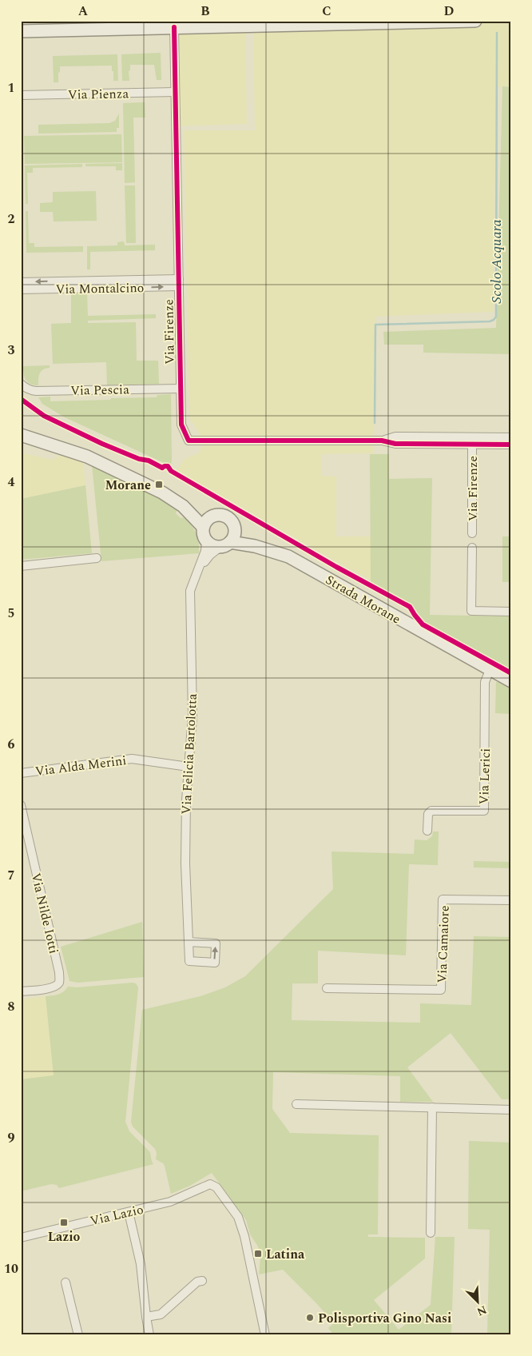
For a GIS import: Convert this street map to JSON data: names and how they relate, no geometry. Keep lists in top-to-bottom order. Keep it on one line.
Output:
{"streets":{"street":["Via Pienza","Via Montalcino","Via Firenze","Via Pescia","Strada Morane","Via Felicia Bartolotta","Via Alda Merini","Via Lerici","Via Nilde Iotti","Via Camaiore","Via Lazio"]},"crossings":[["Via Pienza","Via Firenze"],["Via Montalcino","Via Firenze"],["Via Firenze","Via Pescia"],["Strada Morane","Via Felicia Bartolotta"],["Strada Morane","Via Lerici"],["Via Felicia Bartolotta","Via Alda Merini"]],"water":["Scolo Acquara"],"places":{"transit":["Morane","Lazio","Latina"],"other":["Polisportiva Gino Nasi"]},"north":"bottom right","grid":{"columns":["A","B","C","D"],"rows":["1","2","3","4","5","6","7","8","9","10"]}}
